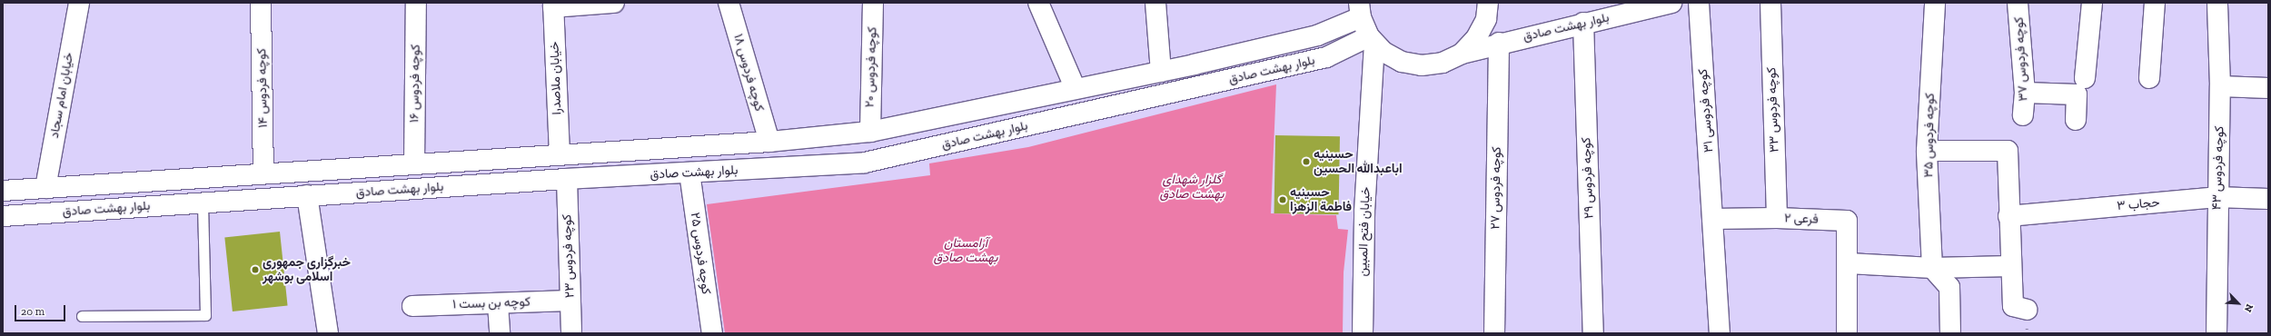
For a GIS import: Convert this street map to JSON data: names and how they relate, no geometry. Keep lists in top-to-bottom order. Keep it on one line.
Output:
{"streets":{"street":["بلوار بهشت صادق","کوچه فردوس ۳۷","کوچه فردوس ۲۰","کوچه فردوس ۱۸","خیابان ملاصدرا","کوچه فردوس ۱۶","کوچه فردوس ۱۴","خیابان امام سجاد","کوچه فردوس ۳۳","کوچه فردوسی ۳۱","کوچه فردوس ۳۵","کوچه فردوس ۴۳","کوچه فردوس ۲۹","کوچه فردوس ۲۷","حجاب ۳","فرعی ۲","خیابان فتح المبین","کوچه فردوس ۲۵","کوچه فردوس ۲۳","کوچه بن بست ۱"]},"crossings":[["بلوار بهشت صادق","کوچه فردوس ۲۰"],["بلوار بهشت صادق","کوچه فردوس ۱۸"],["بلوار بهشت صادق","خیابان ملاصدرا"],["بلوار بهشت صادق","کوچه فردوس ۱۶"],["بلوار بهشت صادق","کوچه فردوس ۱۴"],["بلوار بهشت صادق","خیابان امام سجاد"],["بلوار بهشت صادق","کوچه فردوس ۲۹"],["بلوار بهشت صادق","کوچه فردوس ۲۷"],["بلوار بهشت صادق","خیابان فتح المبین"],["بلوار بهشت صادق","کوچه فردوس ۲۵"],["بلوار بهشت صادق","کوچه فردوس ۲۳"],["کوچه فردوس ۳۳","فرعی ۲"],["کوچه فردوسی ۳۱","فرعی ۲"],["کوچه فردوس ۴۳","حجاب ۳"],["کوچه فردوس ۲۳","کوچه بن بست ۱"]],"parks":["گلزار شهدای بهشت صادق","آرامستان بهشت صادق"],"places":["حسینیه اباعبدالله الحسین","حسینیه فاطمة الزهزا","خبرگزاری جمهوری اسلامی بوشهر"],"scale_bar":"20 m","north":"bottom right"}
